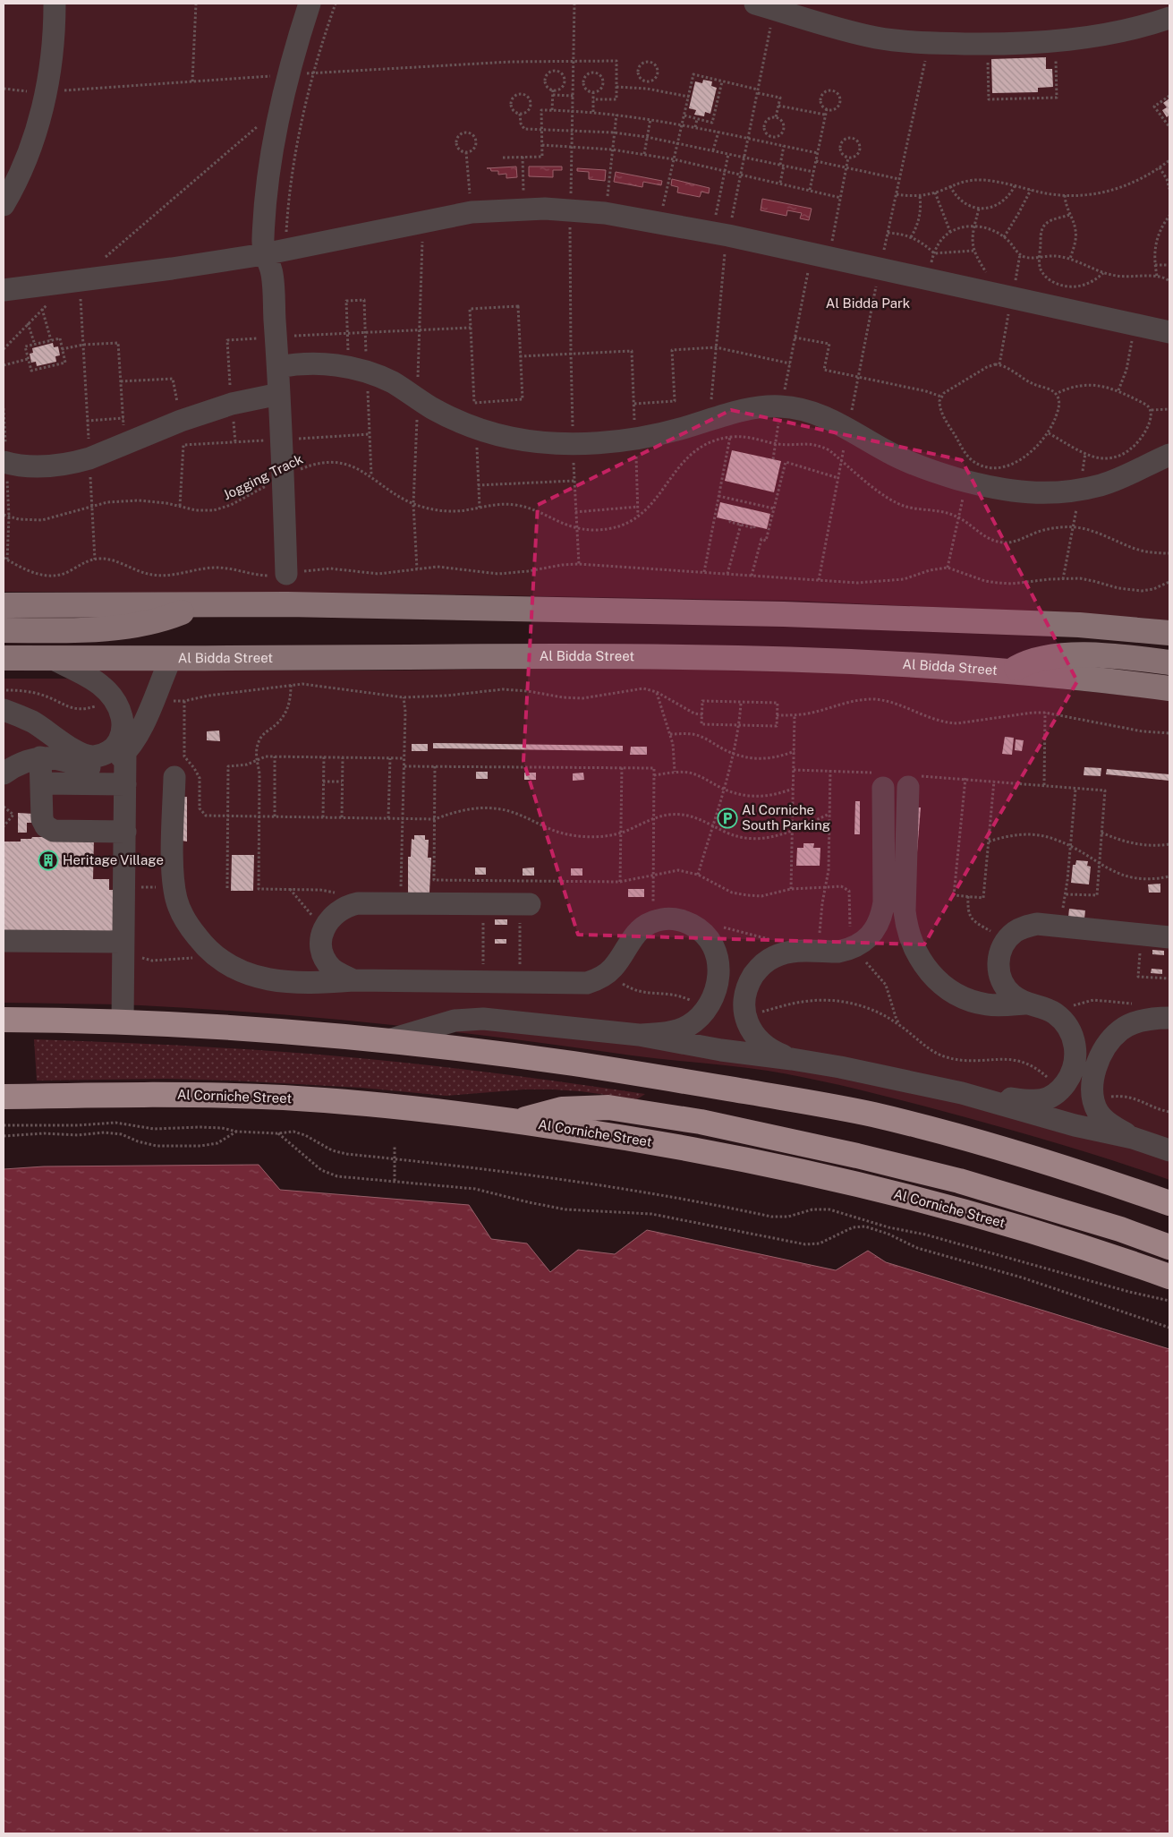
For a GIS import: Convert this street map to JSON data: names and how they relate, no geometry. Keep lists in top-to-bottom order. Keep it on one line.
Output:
{"streets":{"highway":["Al Corniche Street"],"main road":["Al Bidda Street"],"path":["Jogging Track"]},"parks":["Al Bidda Park"],"places":{"parking":["Al Corniche South Parking"],"building":["Heritage Village"]}}
